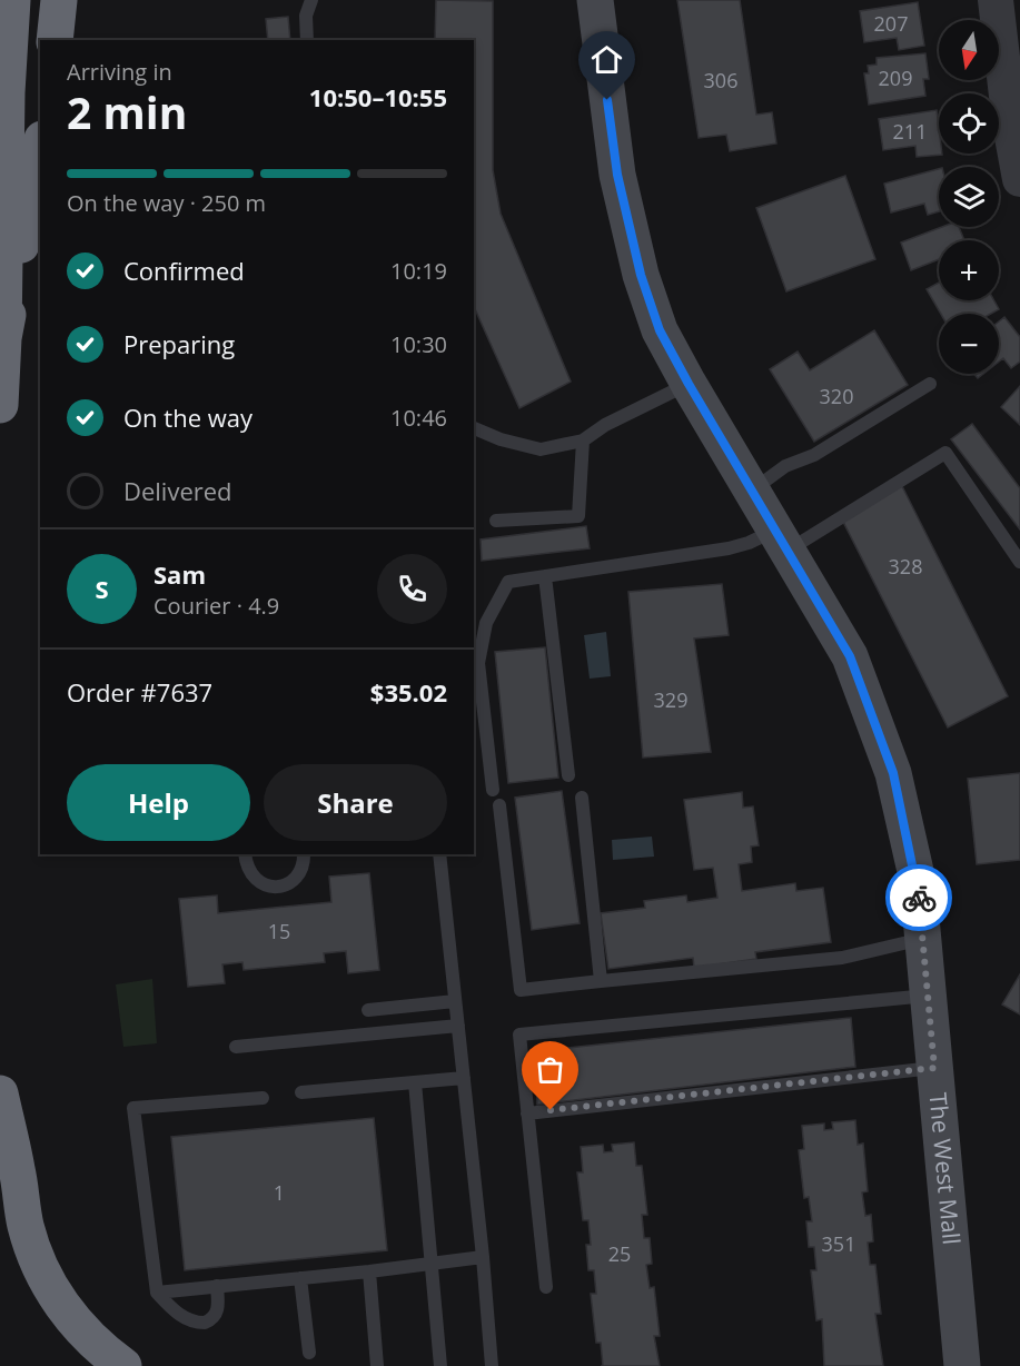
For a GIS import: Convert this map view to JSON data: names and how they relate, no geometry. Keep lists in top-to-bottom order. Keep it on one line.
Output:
{"streets":{"main road":["The West Mall"]},"house_numbers":["207","209","306","211","320","328","329","15","1","351","25"],"north":"bottom","page":{"map_buttons":["+","−"],"heading":["2 min","Arriving in","10:50–10:55"],"panel":["Sam","Courier · 4.9","Order #7637","$35.02"],"bar":"On the way · 250 m","list":[["Confirmed","10:19"],["Preparing","10:30"],["On the way","10:46"],"Delivered"],"round":"S","buttons":["Help","Share"]}}
